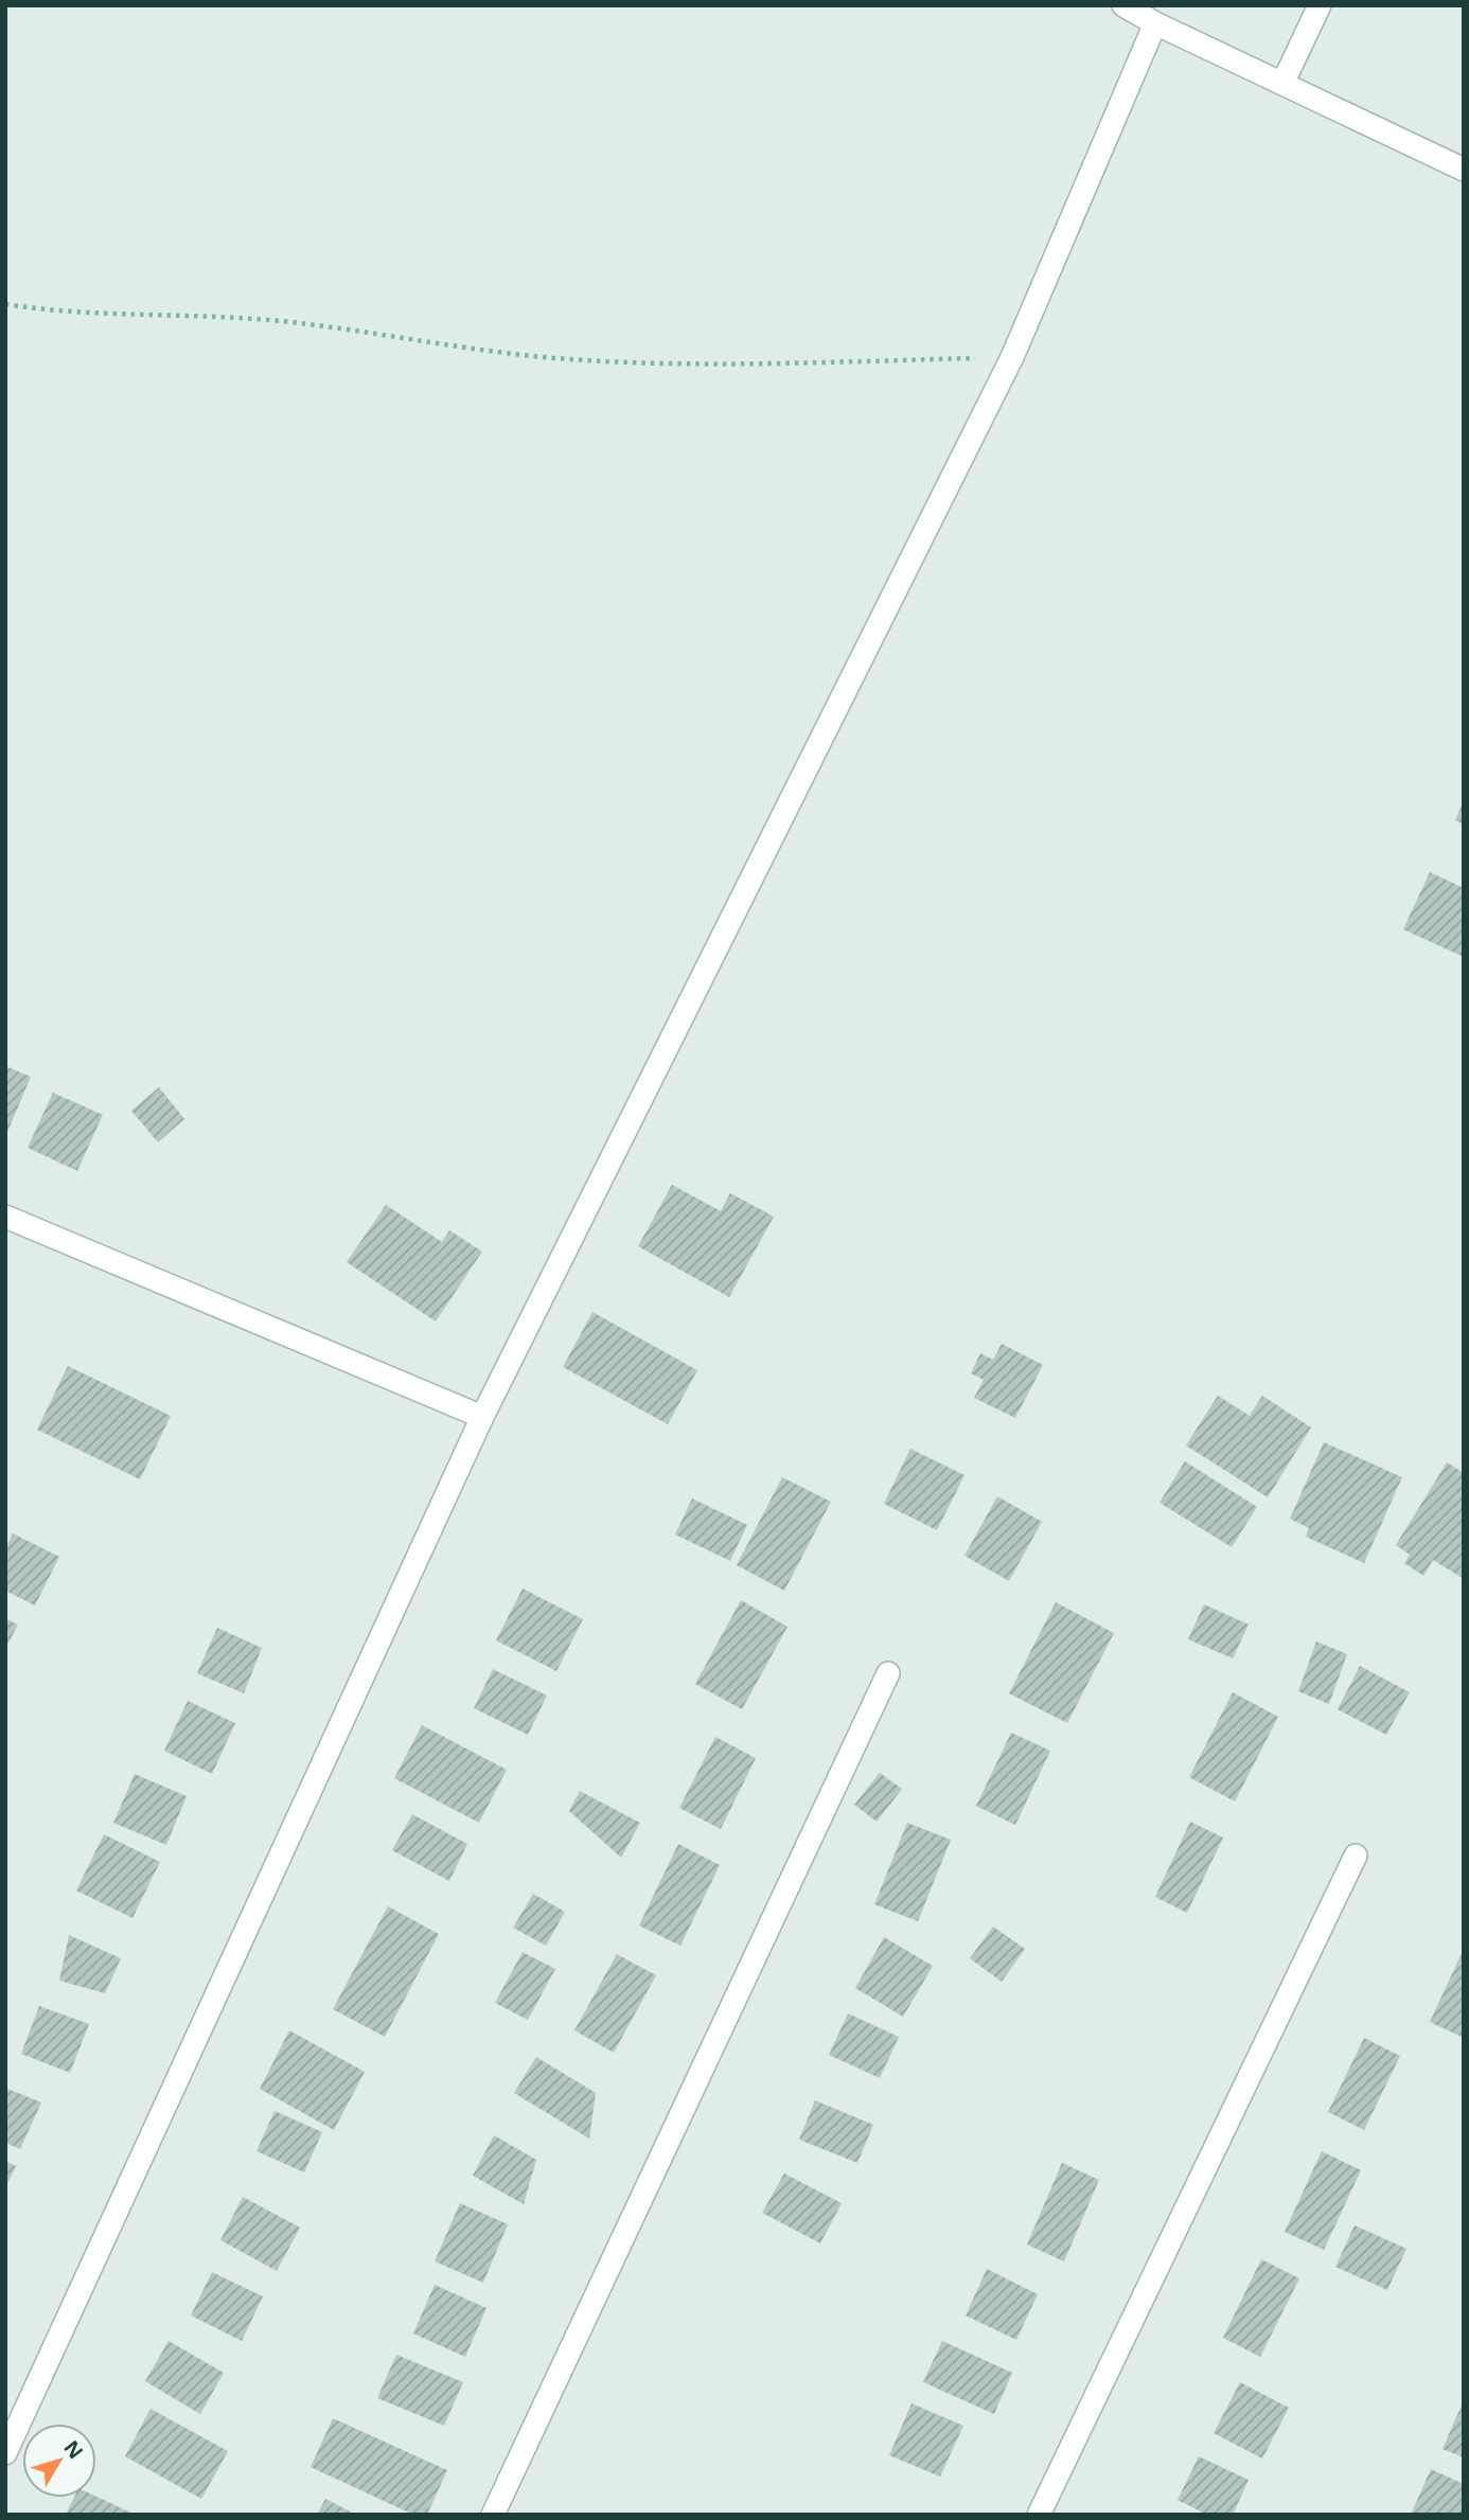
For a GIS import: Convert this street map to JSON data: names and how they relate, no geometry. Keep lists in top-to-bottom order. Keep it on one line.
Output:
{"north":"top right"}
